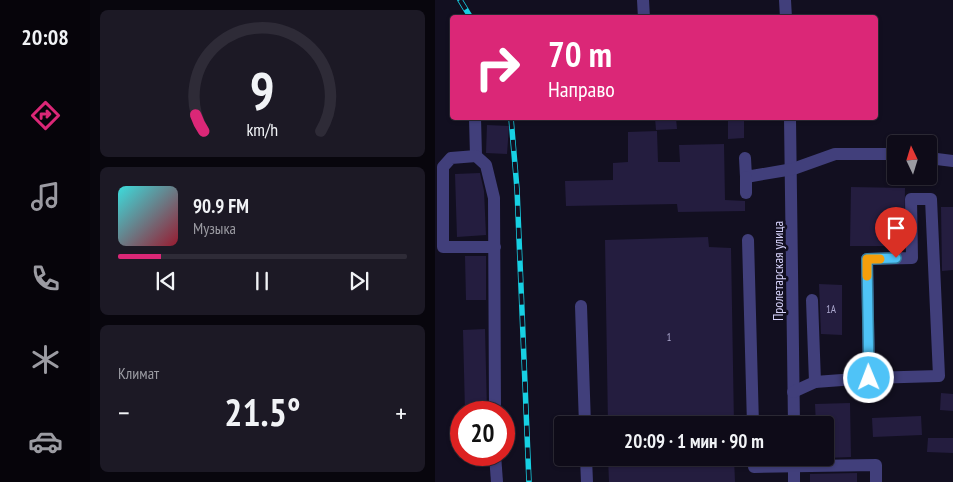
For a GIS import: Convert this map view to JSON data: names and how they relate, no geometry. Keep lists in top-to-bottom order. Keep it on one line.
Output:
{"streets":{"street":["Пролетарская улица"]},"house_numbers":["1А","1"],"north":"top","page":{"tabs":"20:08","turn":["70 m","Направо"],"song":["90.9 FM","Музыка"],"tile":"Климат","heat":["−","21.5°","+"],"limit":"20","trip":"20:09 · 1 мин · 90 m","gauge":["9","km/h"]}}
